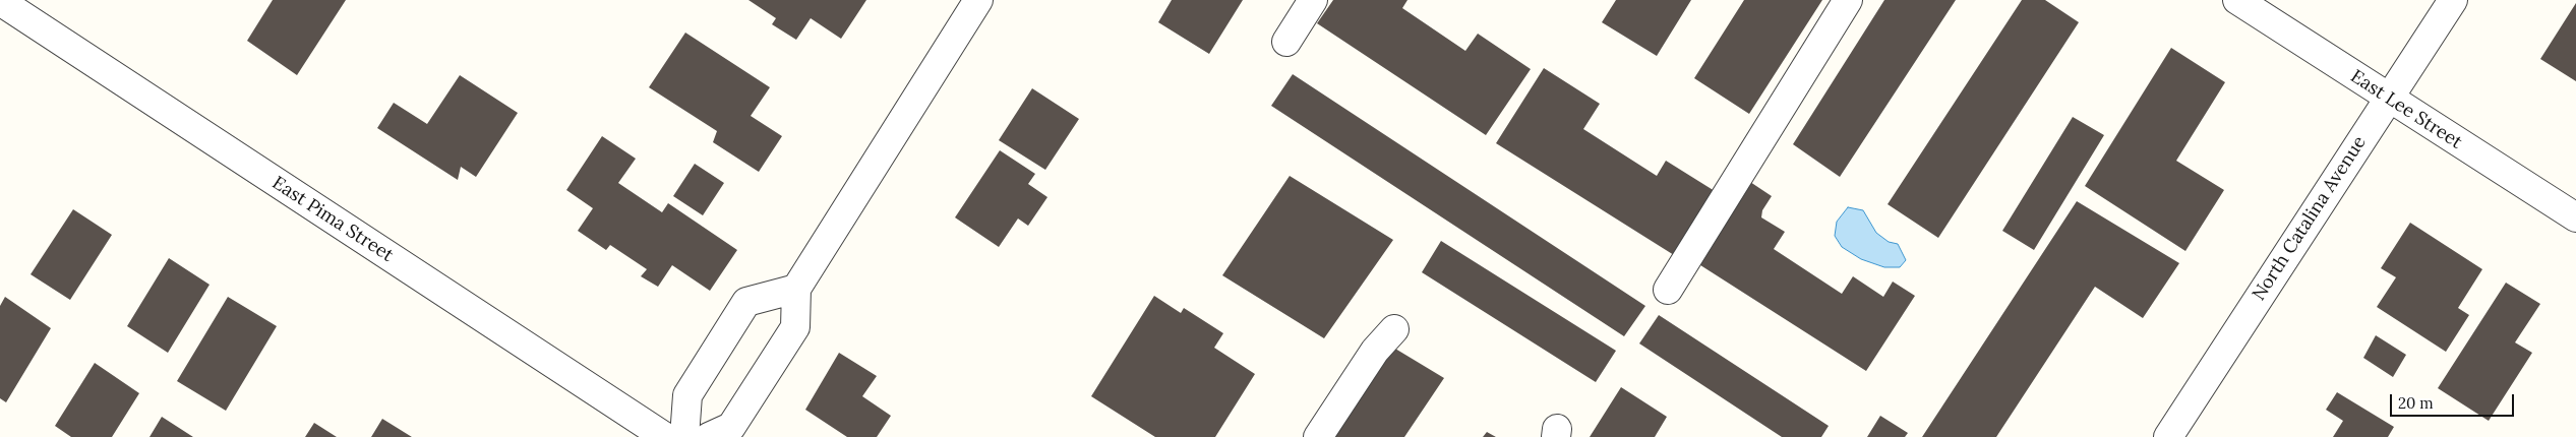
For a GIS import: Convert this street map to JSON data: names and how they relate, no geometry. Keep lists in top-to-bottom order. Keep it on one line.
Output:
{"streets":{"street":["East Lee Street","North Catalina Avenue","East Pima Street"]},"crossings":[["East Lee Street","North Catalina Avenue"]],"scale_bar":"20 m"}
